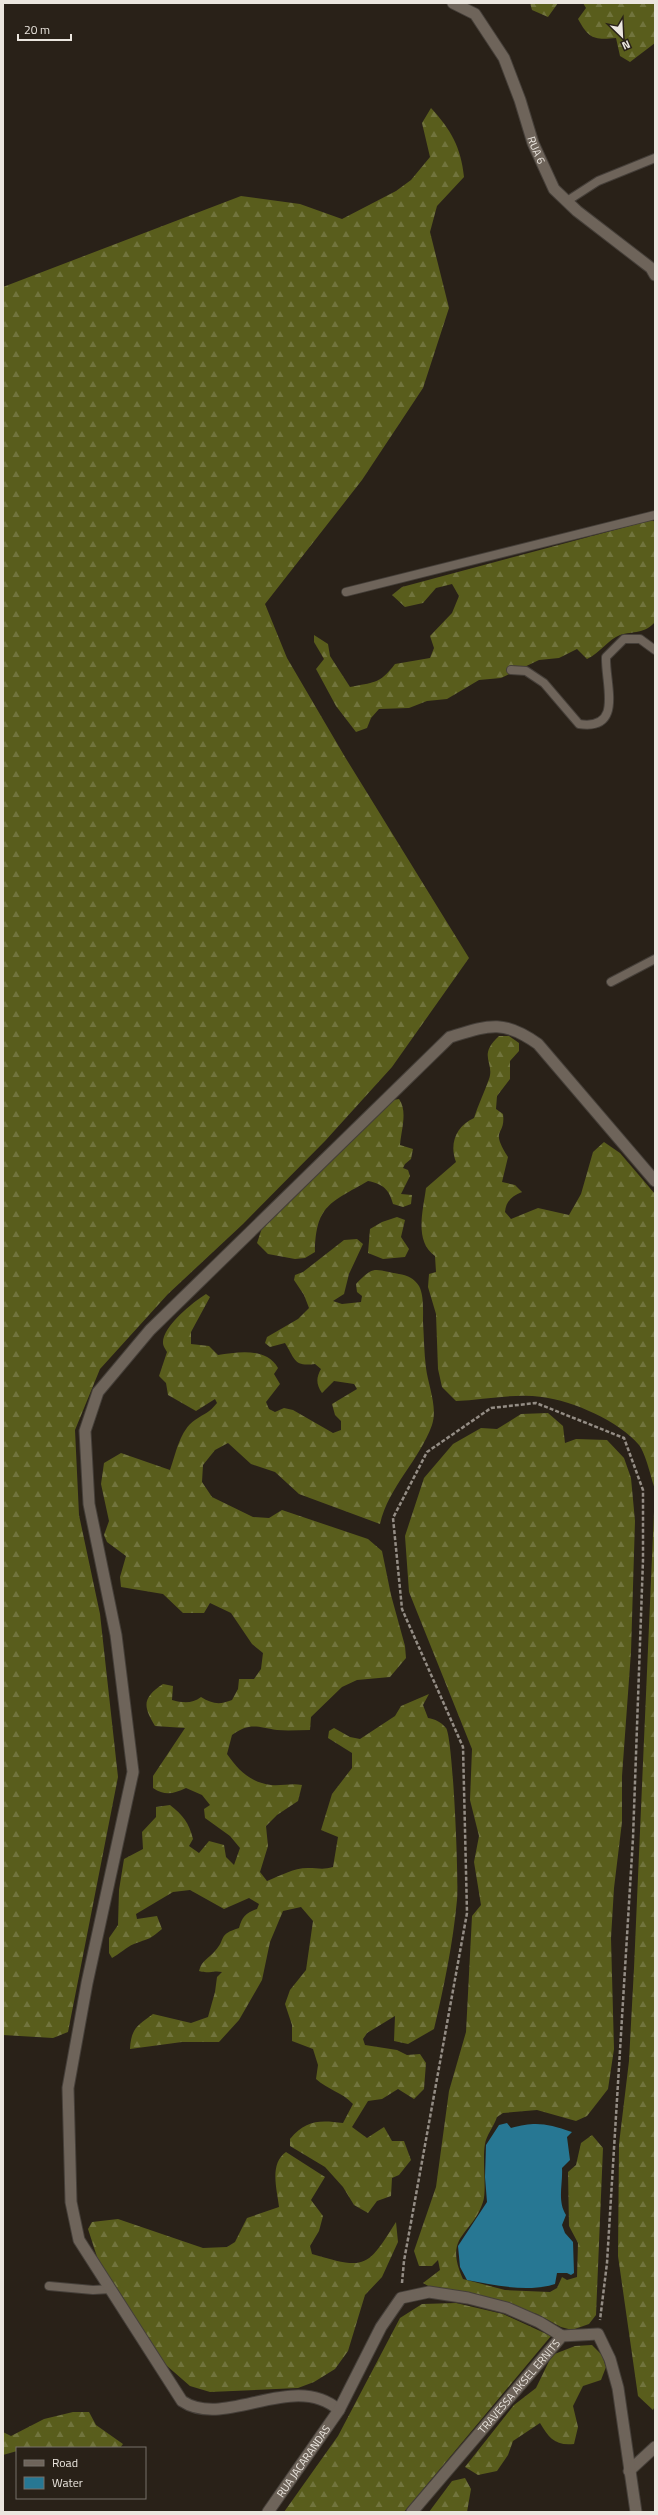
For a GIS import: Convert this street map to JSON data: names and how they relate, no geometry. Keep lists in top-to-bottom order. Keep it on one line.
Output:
{"streets":{"street":["RUA 6","TRAVESSA AKSEL ERNITS","RUA JACARANDAS"]},"legend":["Road","Water"],"scale_bar":"20 m","north":"bottom right"}
